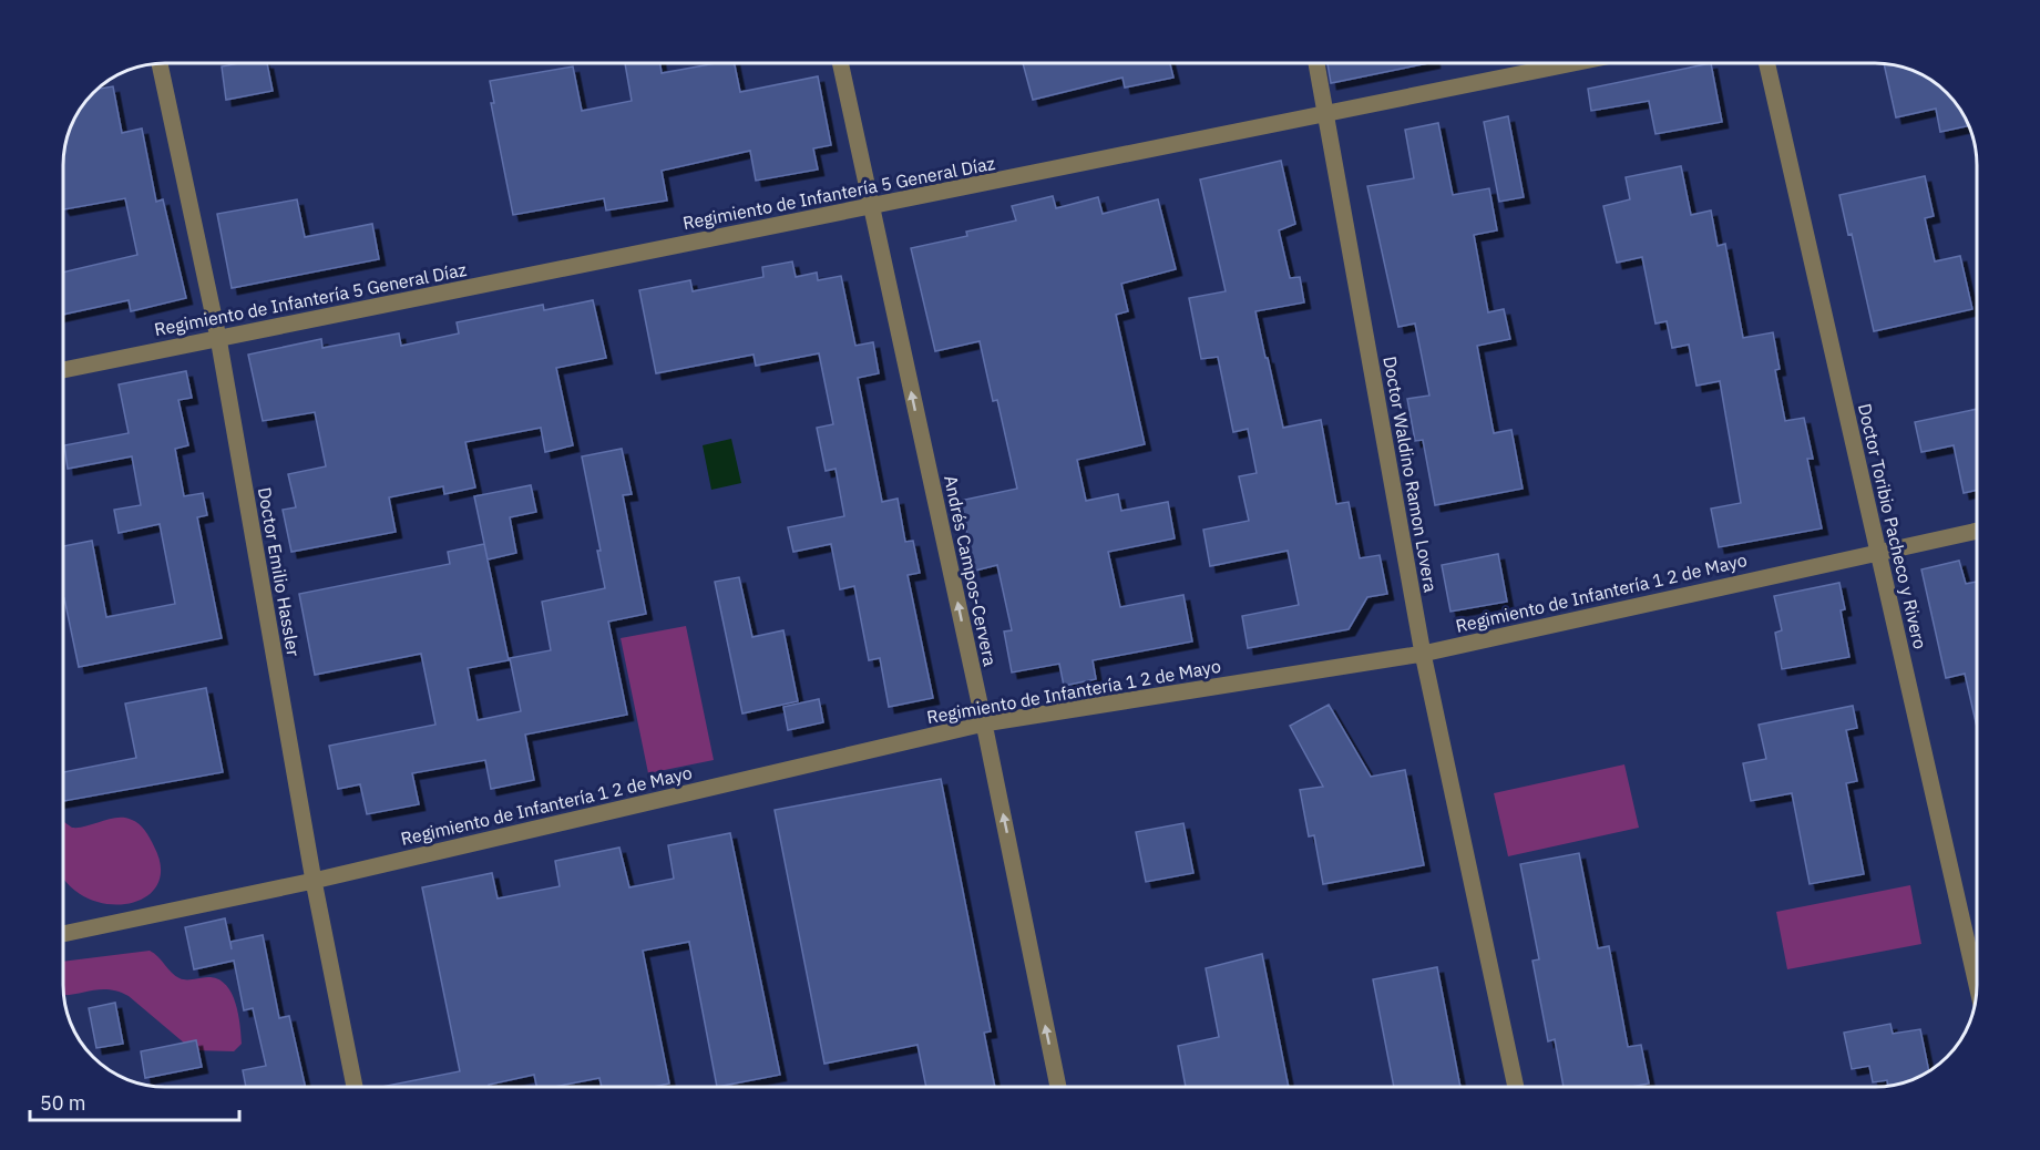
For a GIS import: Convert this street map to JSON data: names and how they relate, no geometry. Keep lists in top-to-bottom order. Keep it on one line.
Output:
{"streets":{"street":["Regimiento de Infantería 5 General Díaz","Doctor Waldino Ramon Lovera","Doctor Toribio Pacheco y Rivero","Andrés Campos-Cervera","Doctor Emilio Hassler","Regimiento de Infantería 1 2 de Mayo"]},"crossings":[["Regimiento de Infantería 5 General Díaz","Doctor Waldino Ramon Lovera"],["Regimiento de Infantería 5 General Díaz","Andrés Campos-Cervera"],["Regimiento de Infantería 5 General Díaz","Doctor Emilio Hassler"],["Doctor Waldino Ramon Lovera","Regimiento de Infantería 1 2 de Mayo"],["Doctor Toribio Pacheco y Rivero","Regimiento de Infantería 1 2 de Mayo"],["Andrés Campos-Cervera","Regimiento de Infantería 1 2 de Mayo"],["Doctor Emilio Hassler","Regimiento de Infantería 1 2 de Mayo"]],"one_way":["Andrés Campos-Cervera"],"scale_bar":"50 m"}
